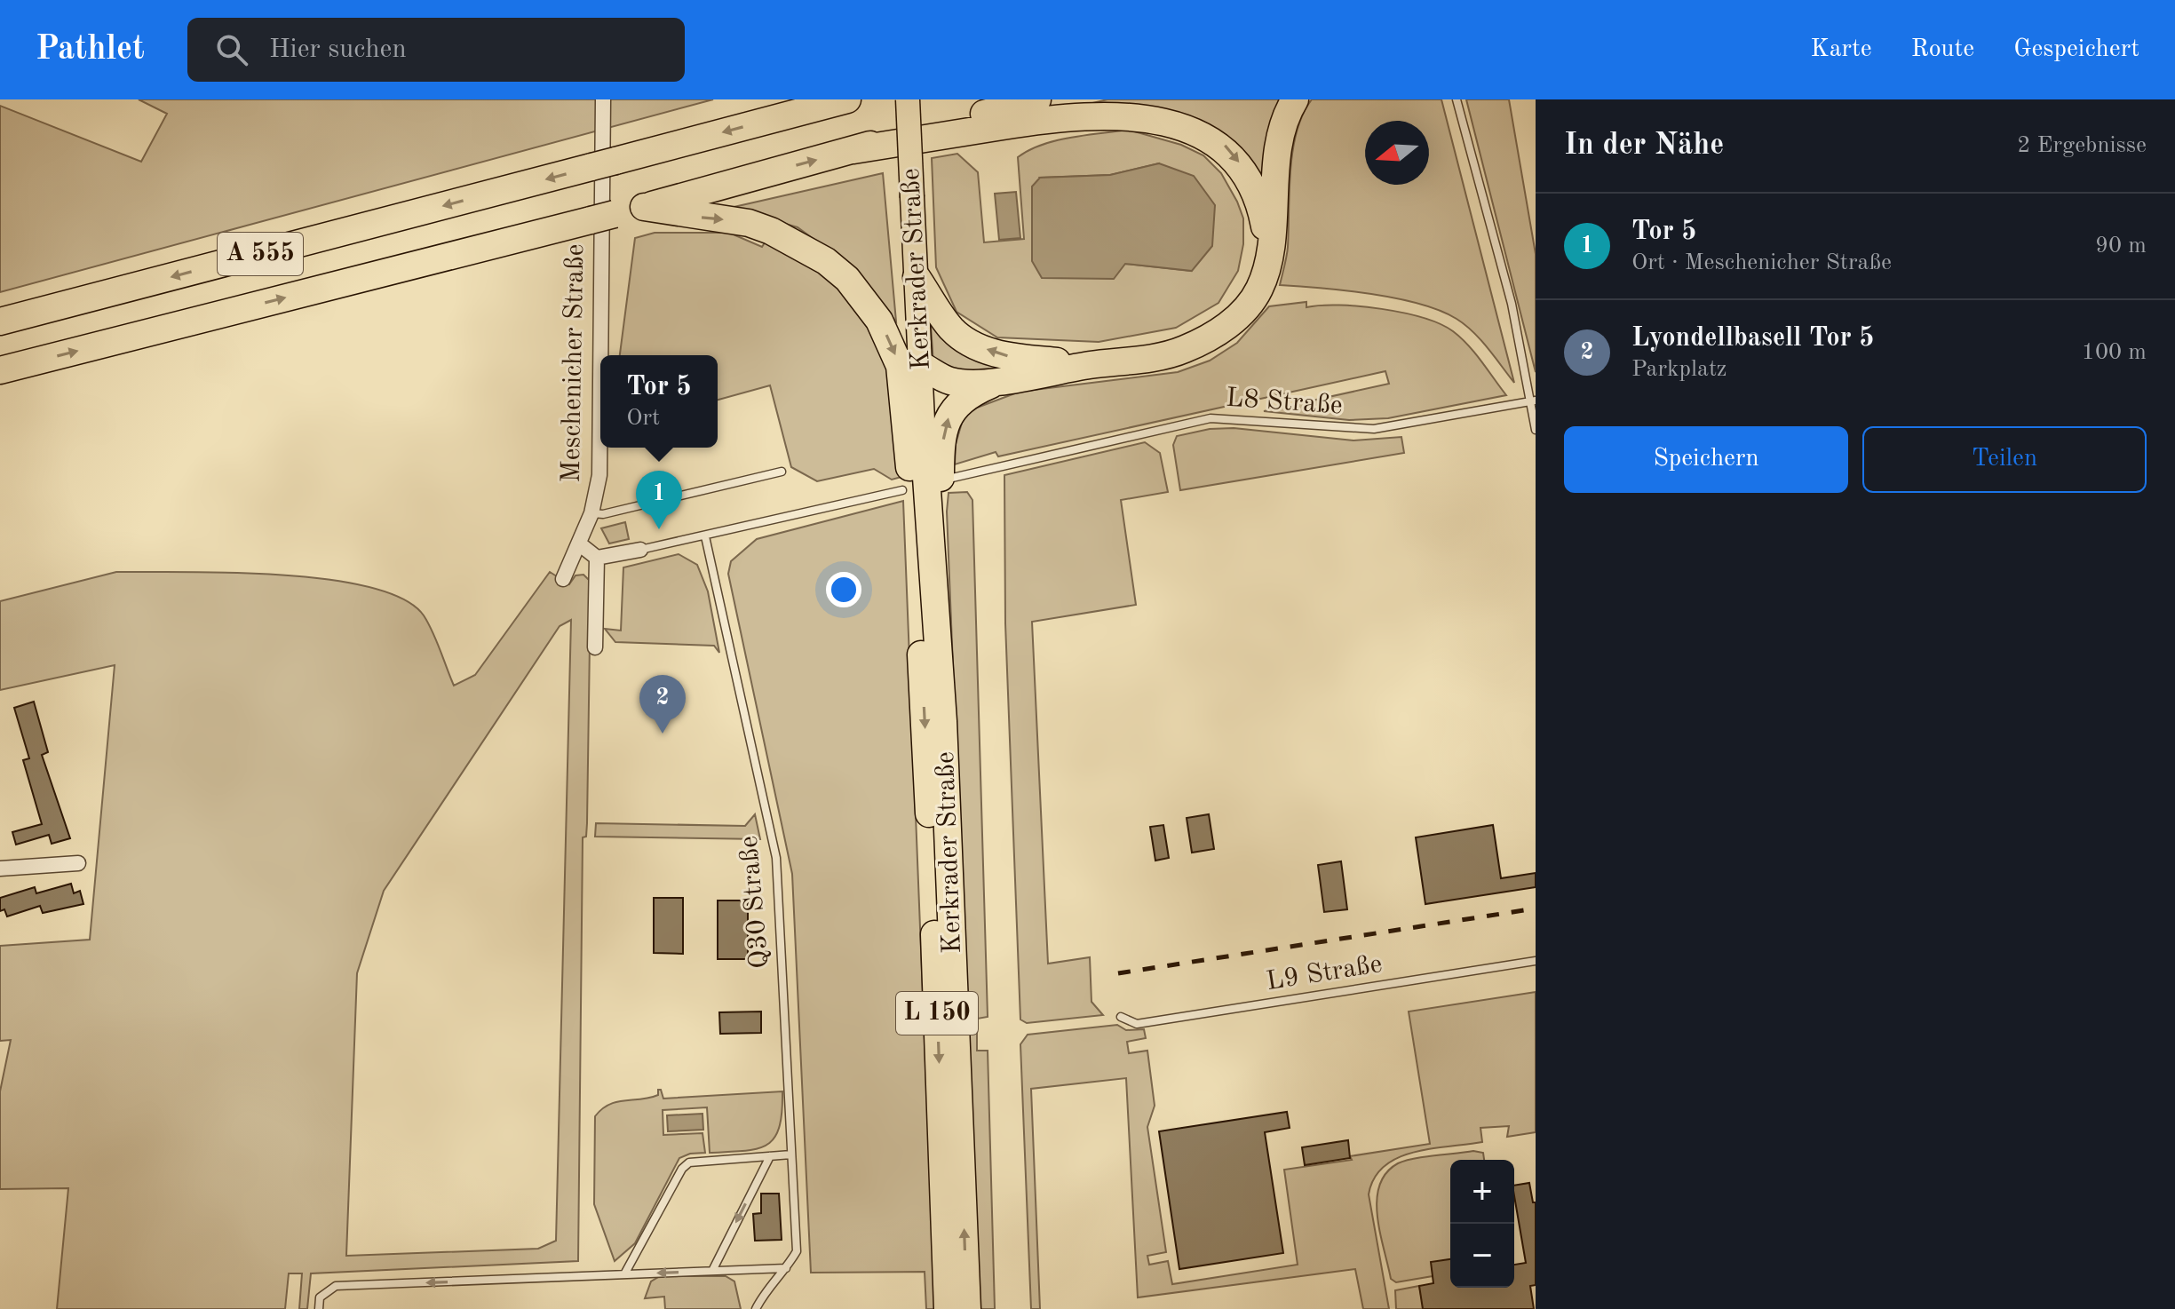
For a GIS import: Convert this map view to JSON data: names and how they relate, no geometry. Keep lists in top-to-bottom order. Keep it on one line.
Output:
{"streets":{"highway":["A 555","Kerkrader Straße","L 150"],"street":["Meschenicher Straße"],"lane":["L8 Straße","Q30 Straße","L9 Straße"]},"north":"left","page":{"header":"Pathlet","search":"Hier suchen","nav":["Karte","Route","Gespeichert"],"heading":["In der Nähe","2 Ergebnisse"],"list":[{"mark":"1","name":"Tor 5","note":"Ort · Meschenicher Straße","value":"90 m"},{"mark":"2","name":"Lyondellbasell Tor 5","note":"Parkplatz","value":"100 m"}],"popup":["Tor 5","Ort"],"buttons":["Speichern","Teilen"],"pins":["1","2"],"map_buttons":["+","−"]}}
